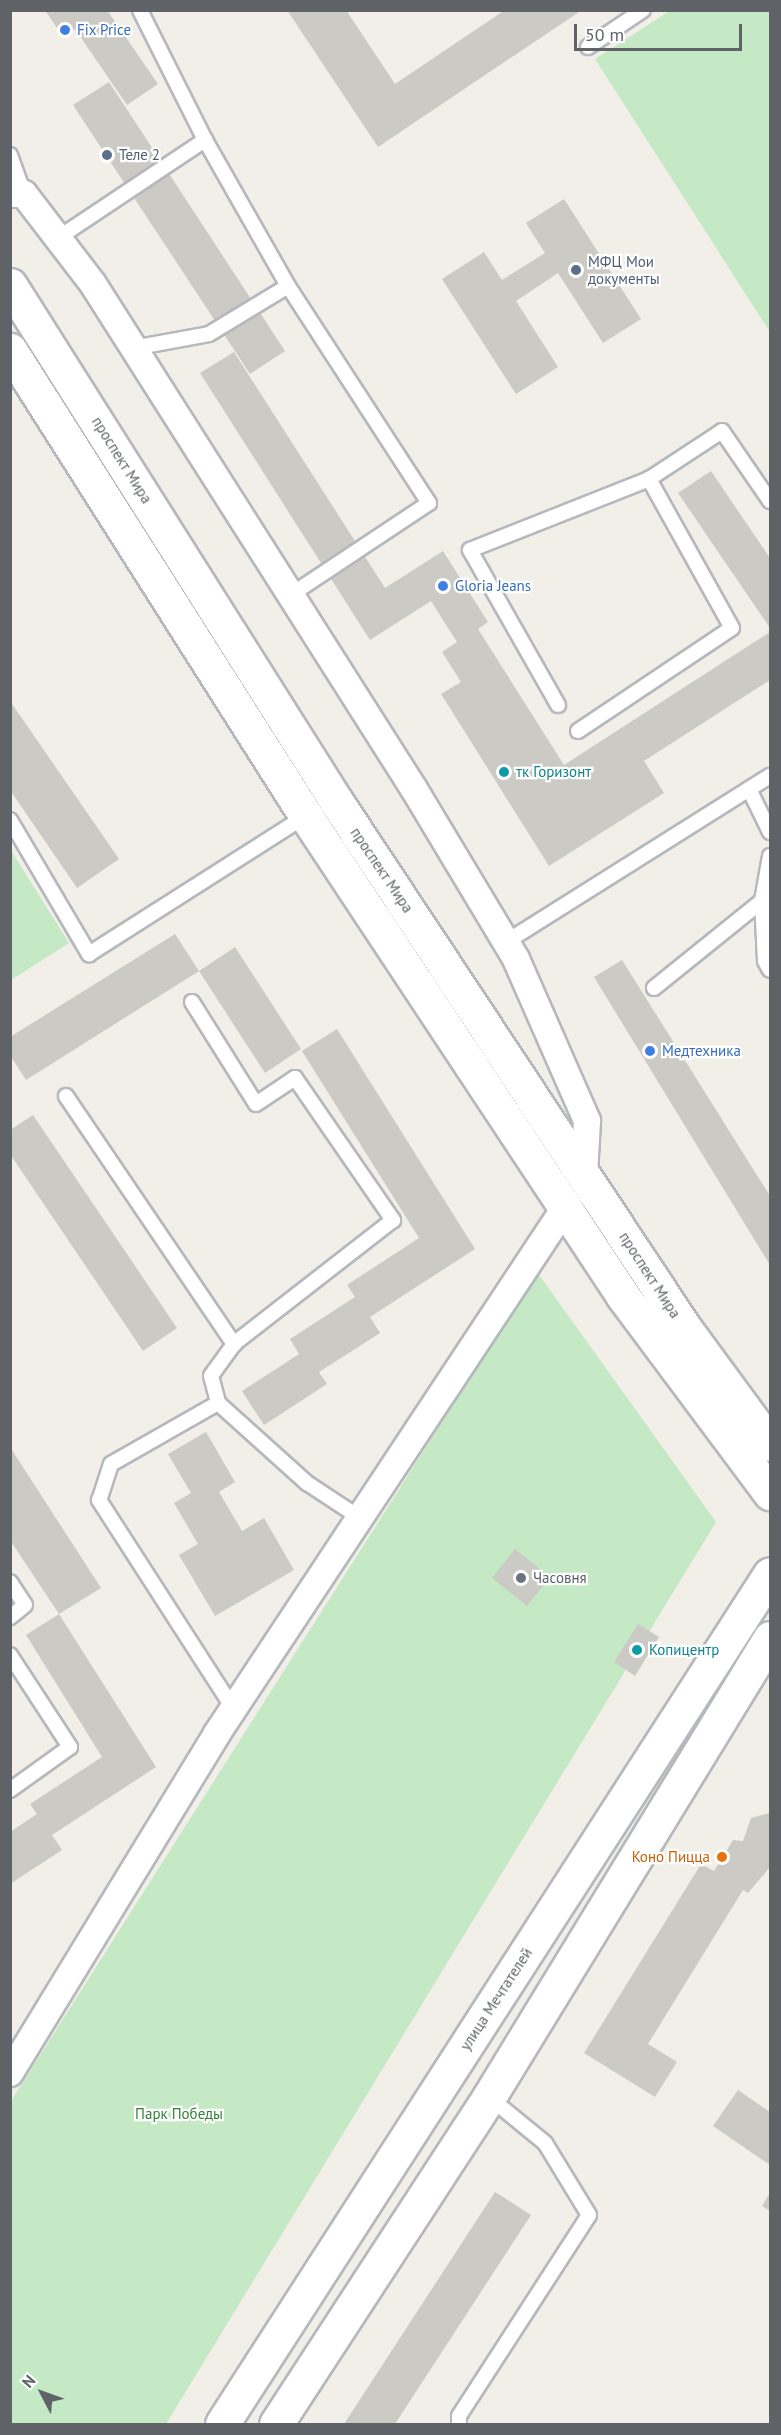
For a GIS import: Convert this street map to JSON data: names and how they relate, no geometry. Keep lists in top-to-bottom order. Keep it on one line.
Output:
{"streets":{"street":["проспект Мира","улица Мечтателей"]},"parks":["Парк Победы"],"places":["Fix Price","Теле 2","МФЦ Мои документы","Gloria Jeans","тк Горизонт","Медтехника","Часовня","Копицентр","Коно Пицца"],"scale_bar":"50 m","north":"top left"}
